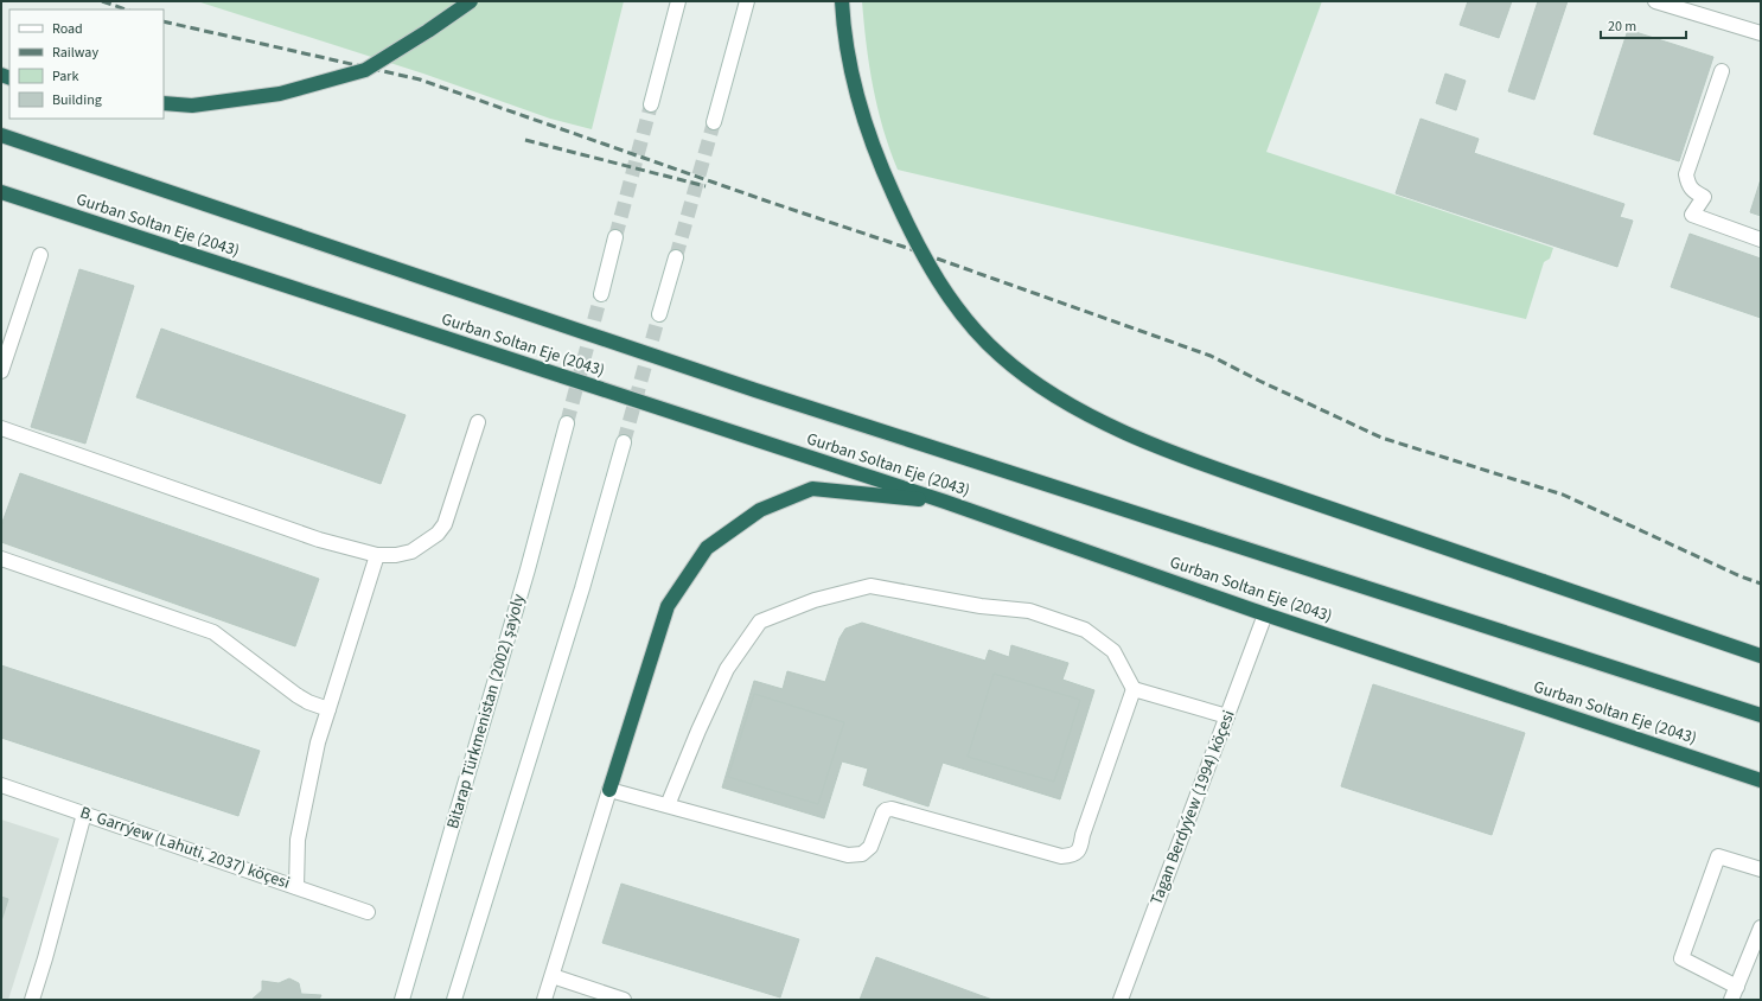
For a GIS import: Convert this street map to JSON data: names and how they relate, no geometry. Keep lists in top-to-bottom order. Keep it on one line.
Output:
{"streets":{"highway":["Gurban Soltan Eje (2043)"],"main road":["Bitarap Türkmenistan (2002) şaýoly","Tagan Berdyýew (1994) köçesi","B. Garrýew (Lahuti, 2037) köçesi"]},"crossings":[["Gurban Soltan Eje (2043)","Tagan Berdyýew (1994) köçesi"]],"legend":["Road","Railway","Park","Building"],"scale_bar":"20 m"}
